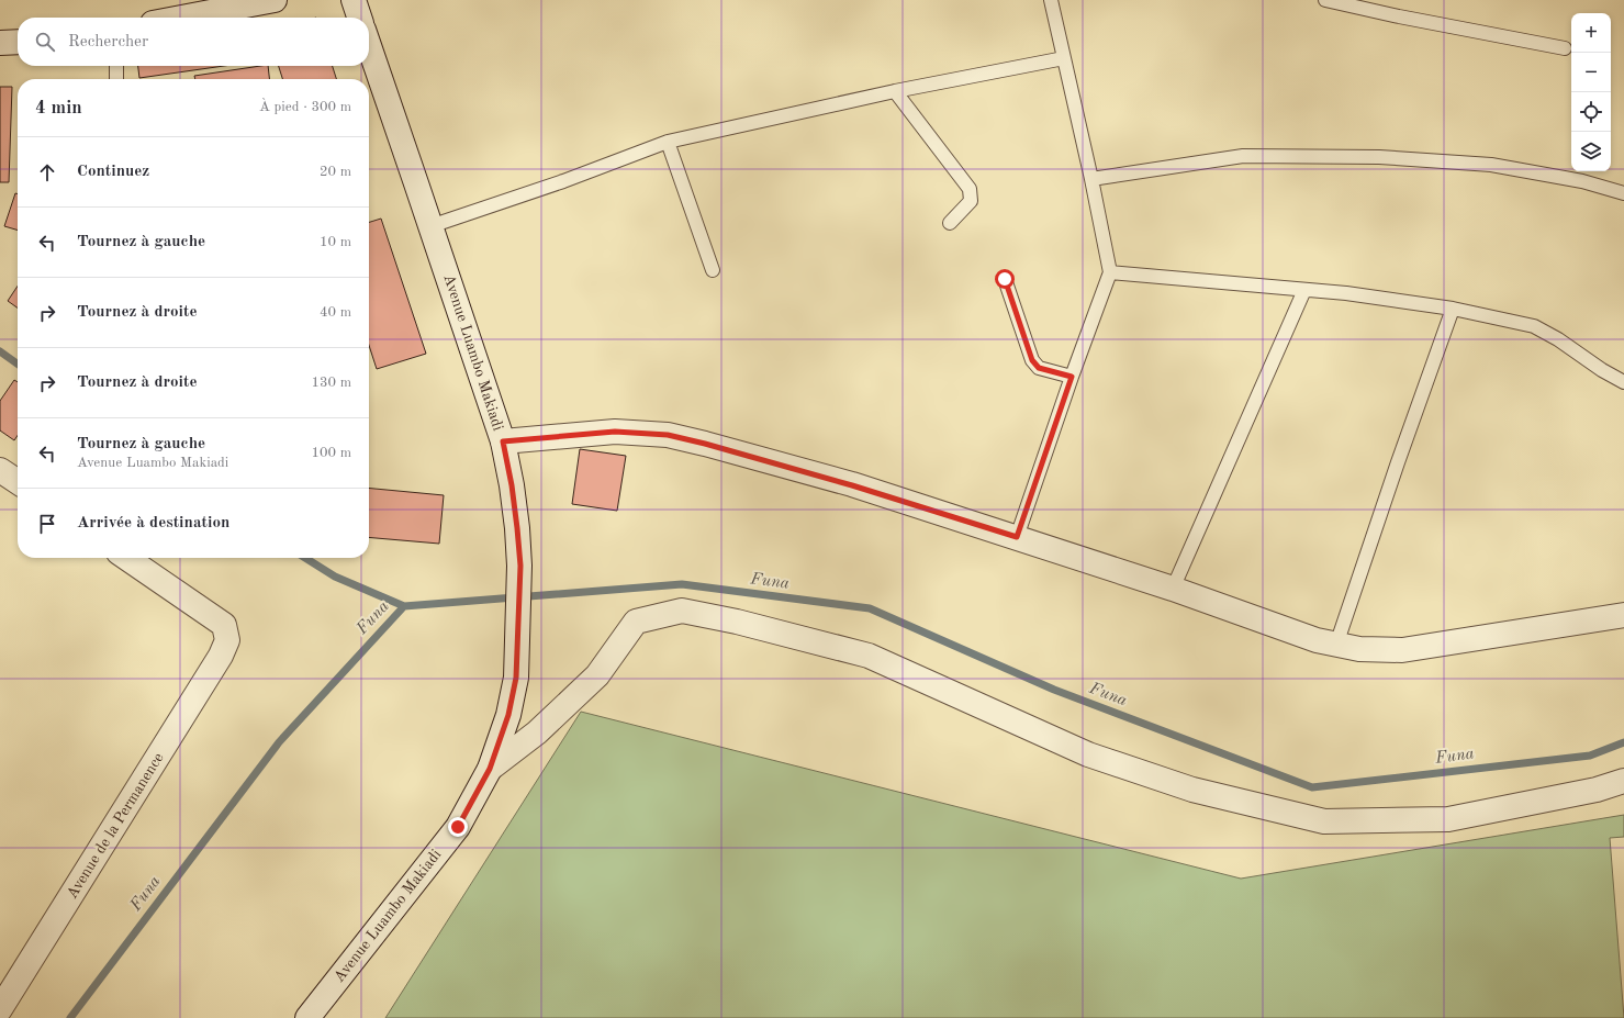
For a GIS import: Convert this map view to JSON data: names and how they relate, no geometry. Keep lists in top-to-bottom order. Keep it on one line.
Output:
{"streets":{"street":["Avenue Luambo Makiadi","Avenue de la Permanence"]},"water":["Funa"],"page":{"map_buttons":["+","−"],"search":"Rechercher","heading":["4 min","À pied · 300 m"],"list":[["Continuez","20 m"],["Tournez à gauche","10 m"],["Tournez à droite","40 m"],["Tournez à droite","130 m"],["Tournez à gauche","Avenue Luambo Makiadi","100 m"],"Arrivée à destination"]}}
